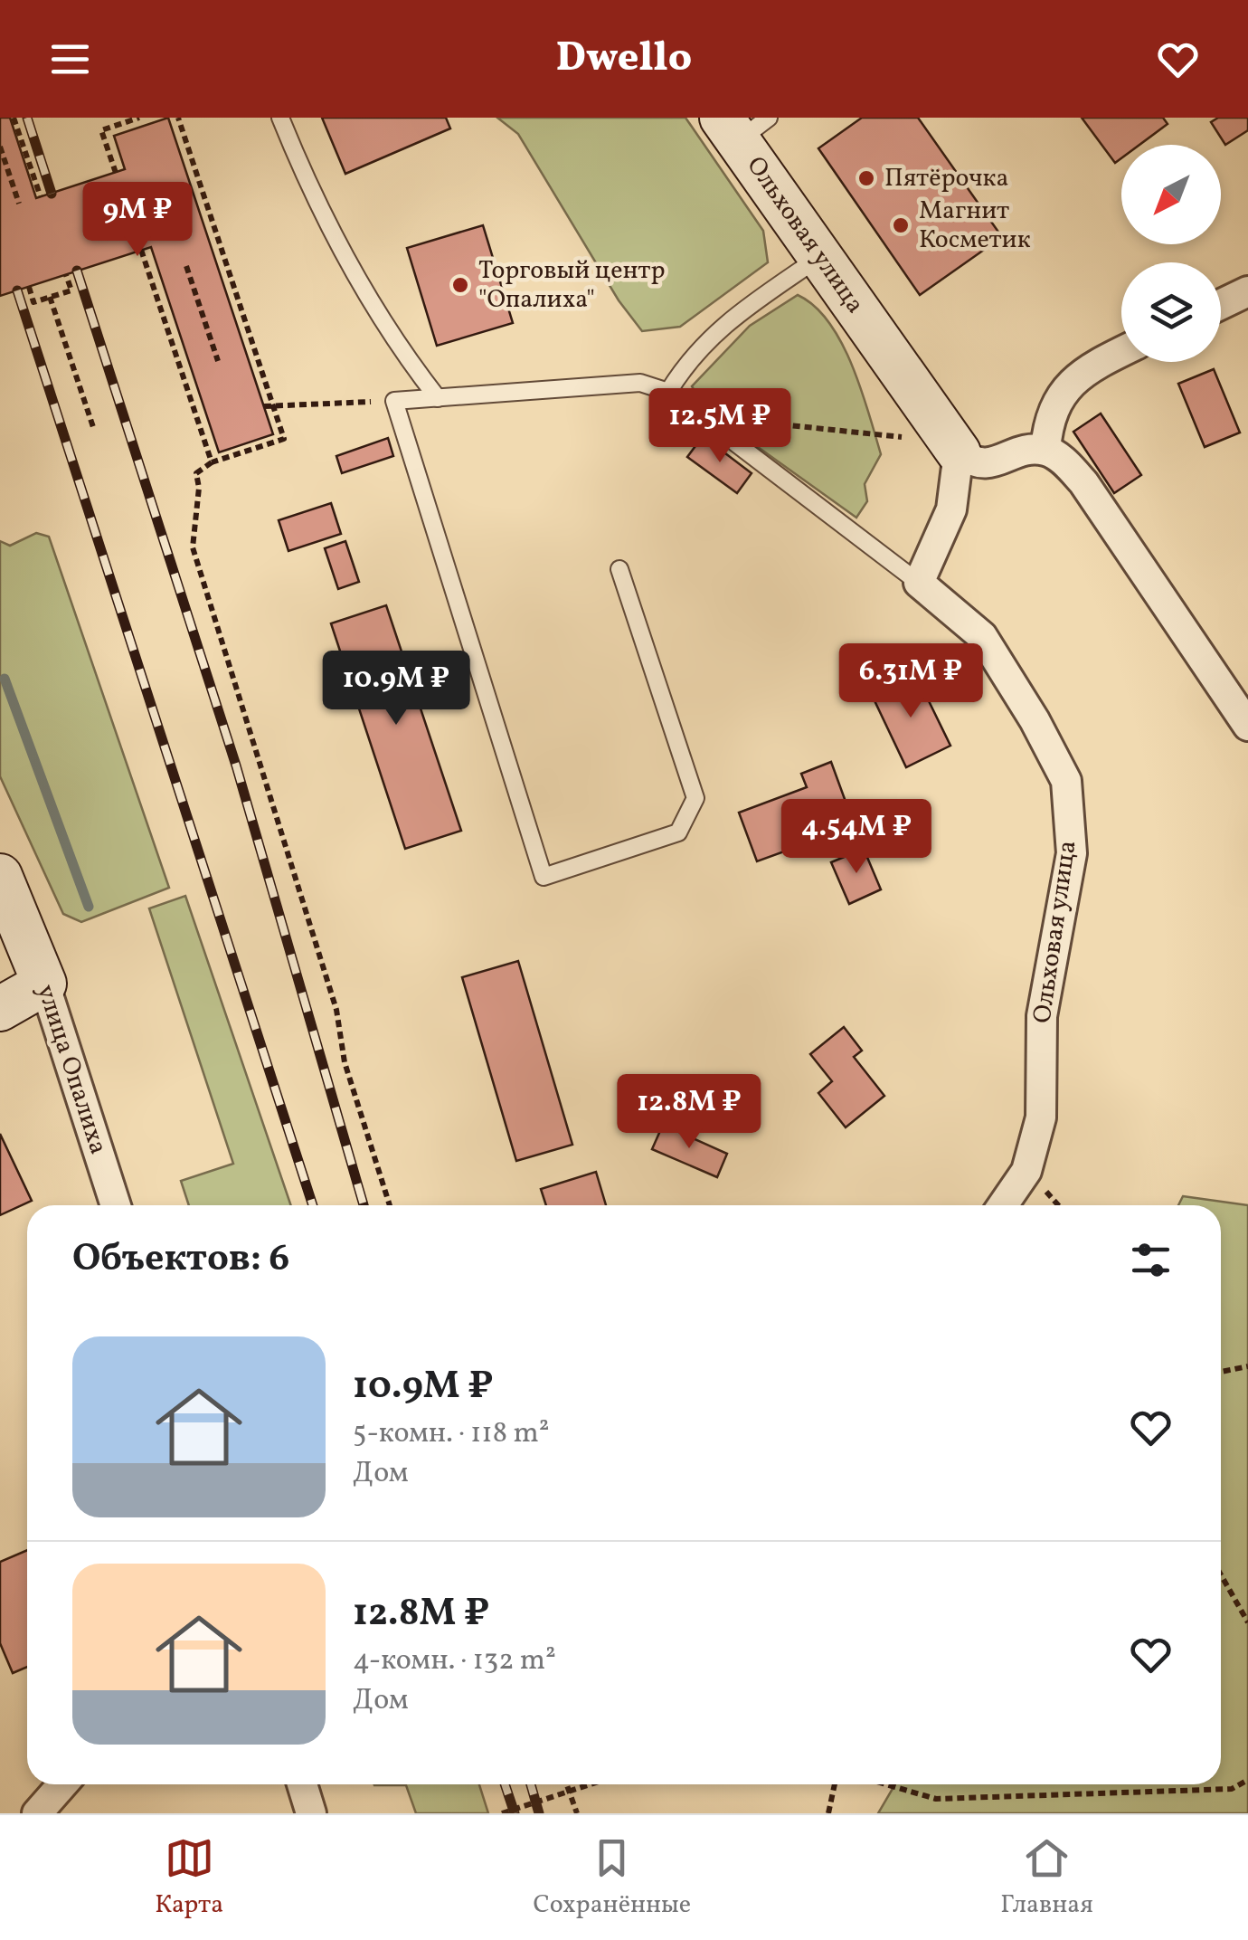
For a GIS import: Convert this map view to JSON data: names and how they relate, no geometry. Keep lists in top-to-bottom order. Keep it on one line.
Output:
{"streets":{"street":["Ольховая улица","улица Опалиха"]},"places":["Пятёрочка","Магнит Косметик","Торговый центр \"Опалиха\""],"north":"bottom left","page":{"header":"Dwello","price":["9M ₽","12.5M ₽","6.31M ₽","10.9M ₽","4.54M ₽","12.8M ₽"],"heading":"Объектов: 6","list":[{"name":"10.9M ₽","note":"5-комн. · 118 m² · Дом"},{"name":"12.8M ₽","note":"4-комн. · 132 m² · Дом"}],"tabs":["Карта","Сохранённые","Главная"]}}
